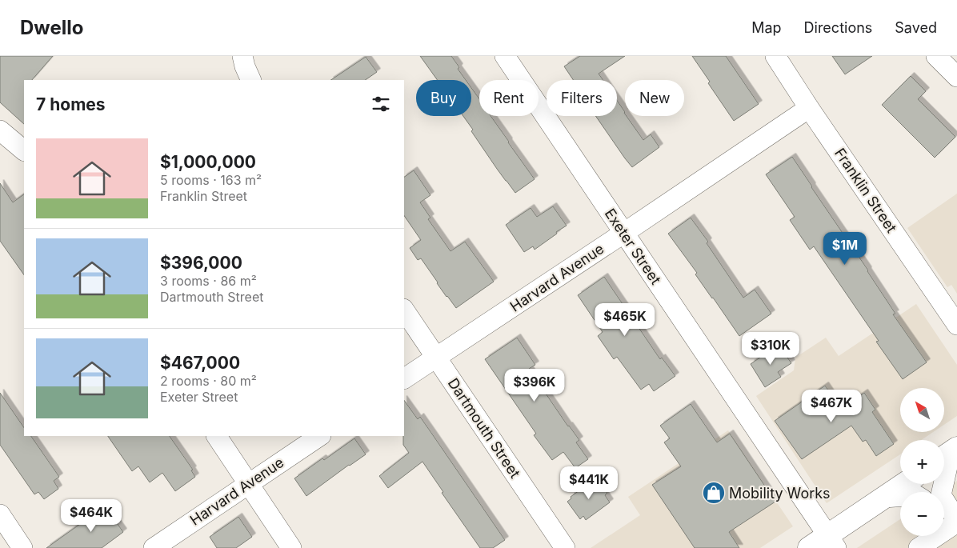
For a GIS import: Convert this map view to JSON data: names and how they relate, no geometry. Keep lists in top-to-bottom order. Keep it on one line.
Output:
{"streets":{"street":["Franklin Street","Exeter Street","Harvard Avenue","Dartmouth Street"]},"crossings":[["Franklin Street","Harvard Avenue"],["Exeter Street","Harvard Avenue"],["Harvard Avenue","Dartmouth Street"]],"places":{"shop":["Mobility Works"]},"north":"top left","page":{"header":"Dwello","nav":["Map","Directions","Saved"],"chip":["Buy","Rent","Filters","New"],"heading":"7 homes","list":[{"name":"$1,000,000","note":"5 rooms · 163 m² · Franklin Street"},{"name":"$396,000","note":"3 rooms · 86 m² · Dartmouth Street"},{"name":"$467,000","note":"2 rooms · 80 m² · Exeter Street"}],"price":["$1M","$465K","$310K","$396K","$467K","$441K","$464K"],"map_buttons":["+","−"]}}
